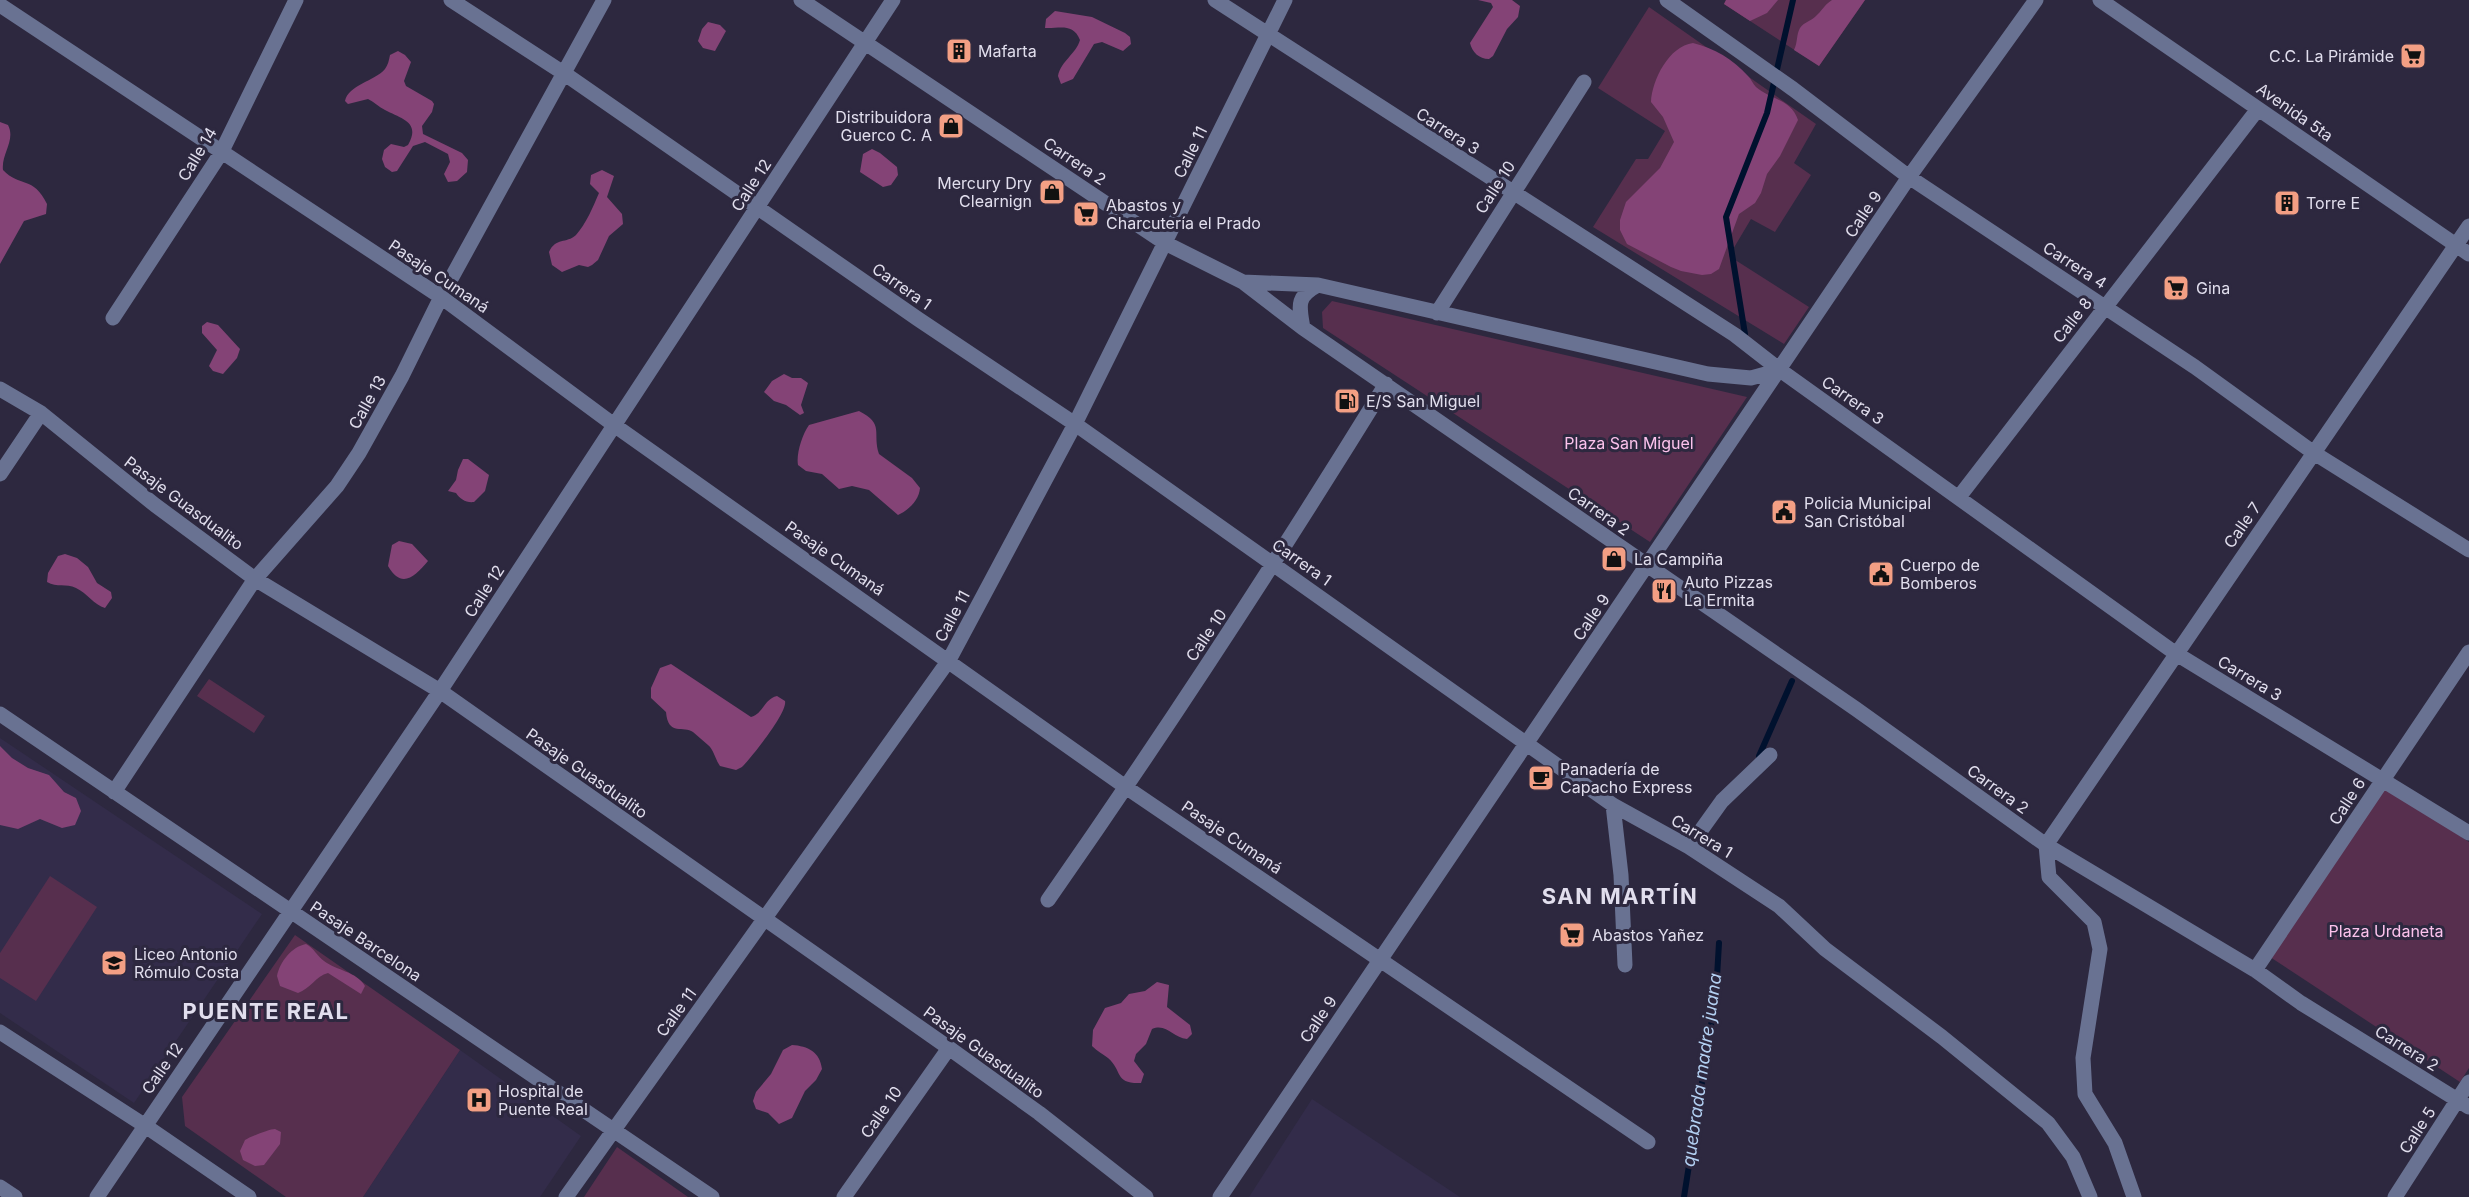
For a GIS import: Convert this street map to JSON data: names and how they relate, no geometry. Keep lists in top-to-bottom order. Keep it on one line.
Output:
{"streets":{"street":["Avenida 5ta","Carrera 3","Calle 11","Calle 14","Carrera 2","Calle 12","Calle 10","Calle 9","Carrera 4","Pasaje Cumaná","Carrera 1","Calle 8","Calle 13","Pasaje Guasdualito","Calle 7","Calle 6","Pasaje Barcelona","Calle 5"]},"crossings":[["Avenida 5ta","Calle 8"],["Avenida 5ta","Calle 7"],["Carrera 3","Calle 11"],["Carrera 3","Calle 10"],["Carrera 3","Calle 9"],["Carrera 3","Calle 8"],["Carrera 3","Calle 7"],["Carrera 3","Calle 6"],["Calle 11","Carrera 2"],["Calle 11","Pasaje Cumaná"],["Calle 11","Carrera 1"],["Calle 11","Pasaje Guasdualito"],["Calle 11","Pasaje Barcelona"],["Calle 14","Pasaje Cumaná"],["Carrera 2","Calle 12"],["Carrera 2","Calle 10"],["Carrera 2","Calle 9"],["Carrera 2","Calle 7"],["Carrera 2","Calle 6"],["Carrera 2","Calle 5"],["Calle 12","Pasaje Cumaná"],["Calle 12","Carrera 1"],["Calle 12","Pasaje Guasdualito"],["Calle 12","Pasaje Barcelona"],["Calle 10","Pasaje Cumaná"],["Calle 10","Carrera 1"],["Calle 10","Pasaje Guasdualito"],["Calle 9","Carrera 4"],["Calle 9","Pasaje Cumaná"],["Calle 9","Carrera 1"],["Carrera 4","Calle 8"],["Carrera 4","Calle 7"],["Pasaje Cumaná","Calle 13"],["Carrera 1","Calle 13"],["Calle 13","Pasaje Guasdualito"],["Calle 13","Pasaje Barcelona"]],"districts":["SAN MARTÍN","PUENTE REAL"],"water":["quebrada madre juana"],"parks":["Plaza San Miguel","Plaza Urdaneta"],"places":{"building":["Mafarta","Torre E"],"supermarket":["C.C. La Pirámide","Abastos y Charcutería el Prado","Gina","Abastos Yañez"],"shop":["Distribuidora Guerco C. A","Mercury Dry Clearnign","La Campiña"],"fuel station":["E/S San Miguel"],"public building":["Policia Municipal San Cristóbal","Cuerpo de Bomberos"],"restaurant":["Auto Pizzas La Ermita"],"cafe":["Panadería de Capacho Express"],"school or university":["Liceo Antonio Rómulo Costa"],"hospital":["Hospital de Puente Real"]}}
